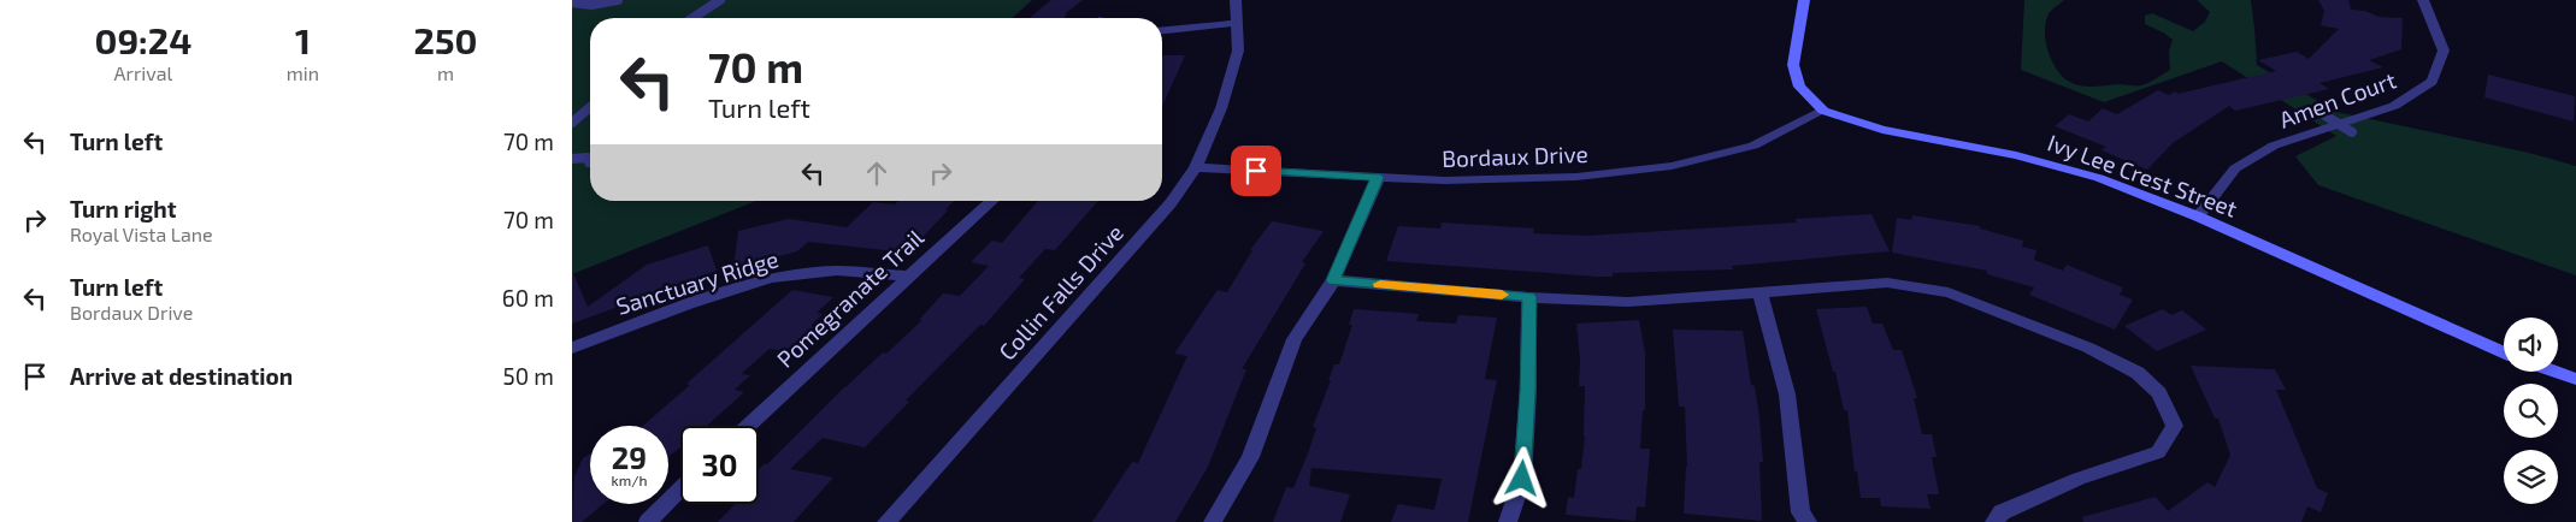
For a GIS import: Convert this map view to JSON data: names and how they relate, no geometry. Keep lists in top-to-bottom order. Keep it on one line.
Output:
{"streets":{"street":["Amen Court","Bordaux Drive","Ivy Lee Crest Street","Sanctuary Ridge","Collin Falls Drive","Pomegranate Trail"]},"crossings":[["Amen Court","Ivy Lee Crest Street"],["Bordaux Drive","Ivy Lee Crest Street"],["Bordaux Drive","Collin Falls Drive"],["Sanctuary Ridge","Pomegranate Trail"]],"page":{"eta":["09:24","Arrival","1","min","250","m"],"turn":["70 m","Turn left"],"list":[{"name":"Turn left","value":"70 m"},{"name":"Turn right","note":"Royal Vista Lane","value":"70 m"},{"name":"Turn left","note":"Bordaux Drive","value":"60 m"},{"name":"Arrive at destination","value":"50 m"}],"speed":"29 km/h","limit":"30"}}
